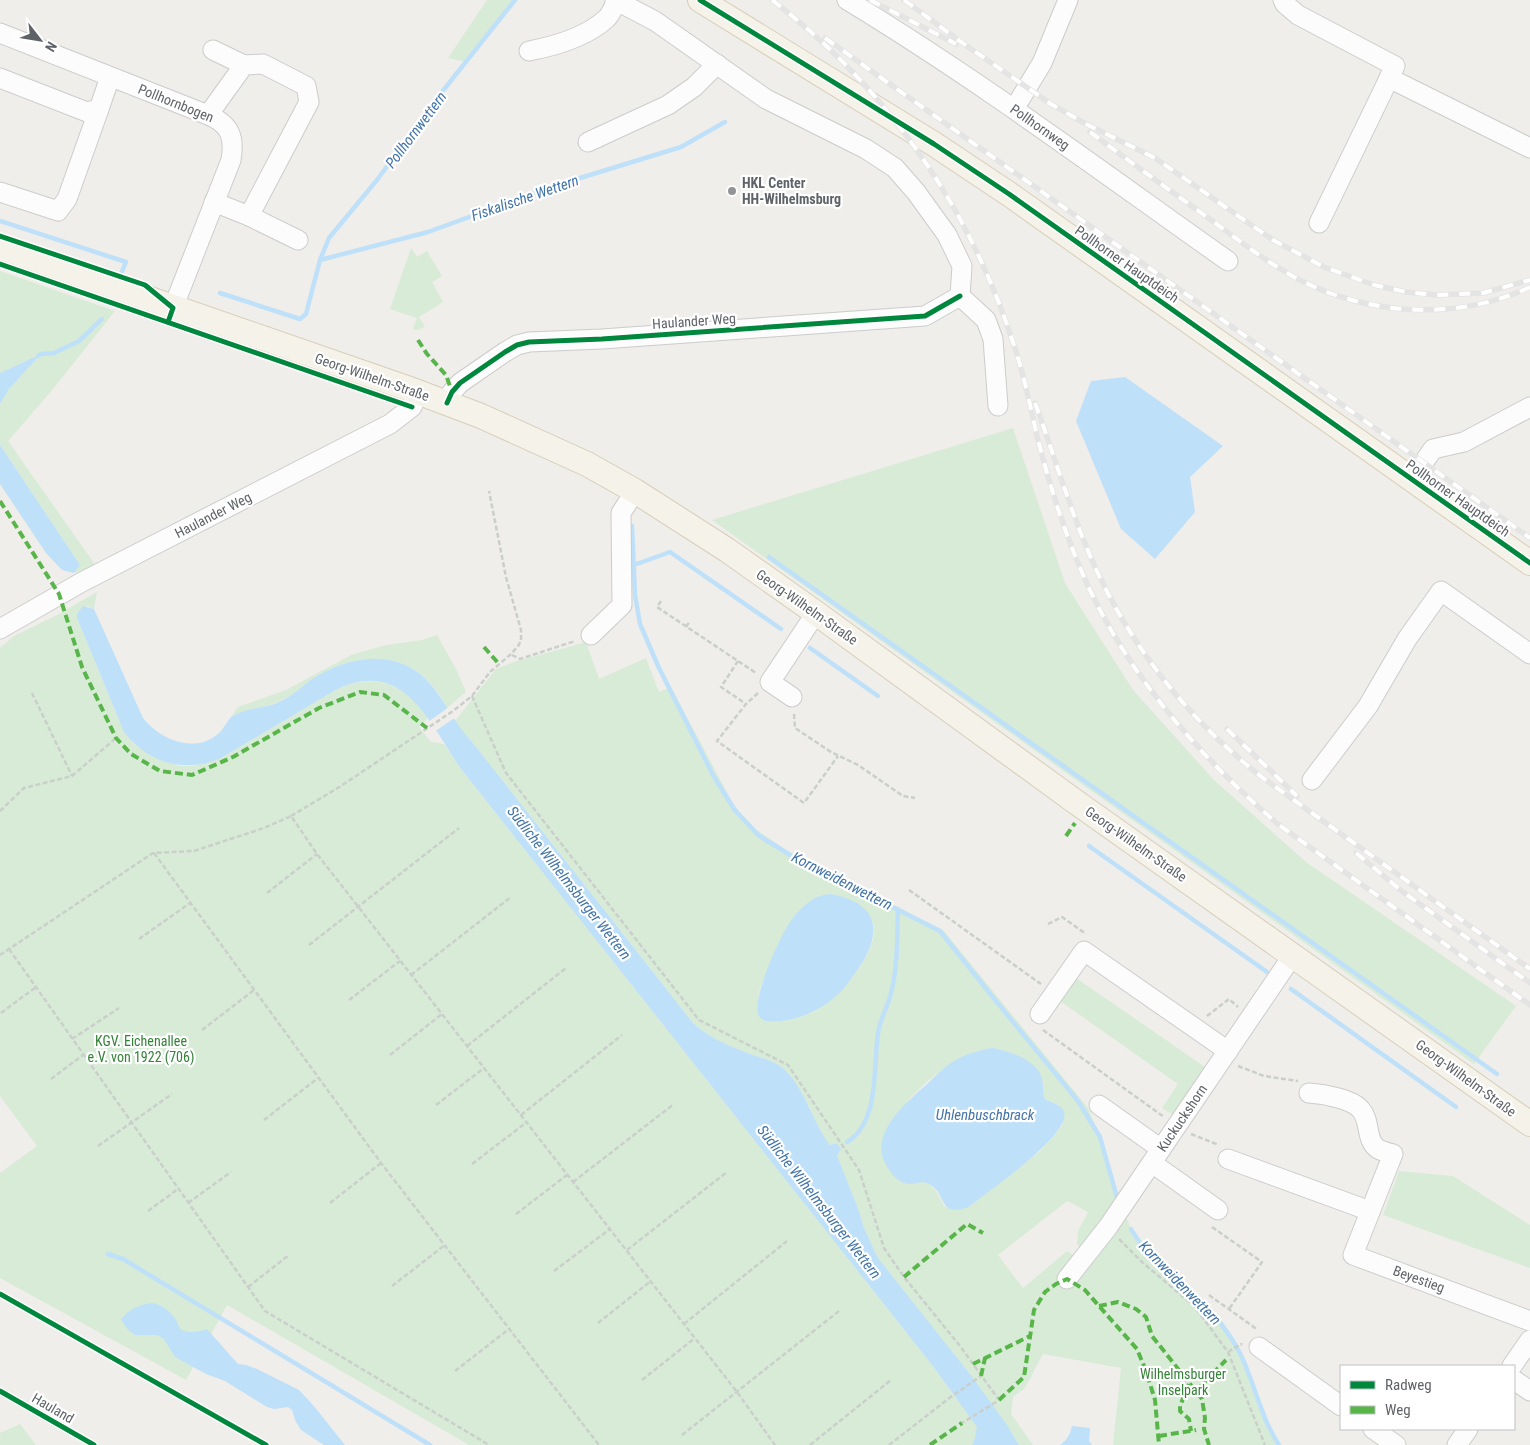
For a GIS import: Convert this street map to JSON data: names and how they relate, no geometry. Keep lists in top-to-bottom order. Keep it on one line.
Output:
{"streets":{"main road":["Pollhorner Hauptdeich","Georg-Wilhelm-Straße"],"street":["Pollhornbogen","Pollhornweg","Haulander Weg","Kuckuckshorn","Beyestieg"],"cycle path":["Hauland"]},"crossings":[["Pollhornbogen","Georg-Wilhelm-Straße"],["Haulander Weg","Georg-Wilhelm-Straße"],["Georg-Wilhelm-Straße","Kuckuckshorn"]],"water":["Pollhornwettern","Fiskalische Wettern","Kornweidenwettern","Südliche Wilhelmsburger Wettern","Uhlenbuschbrack"],"parks":["KGV. Eichenallee e.V. von 1922 (706)","Wilhelmsburger Inselpark"],"places":["HKL Center HH-Wilhelmsburg"],"legend":["Radweg","Weg"],"north":"bottom right"}
